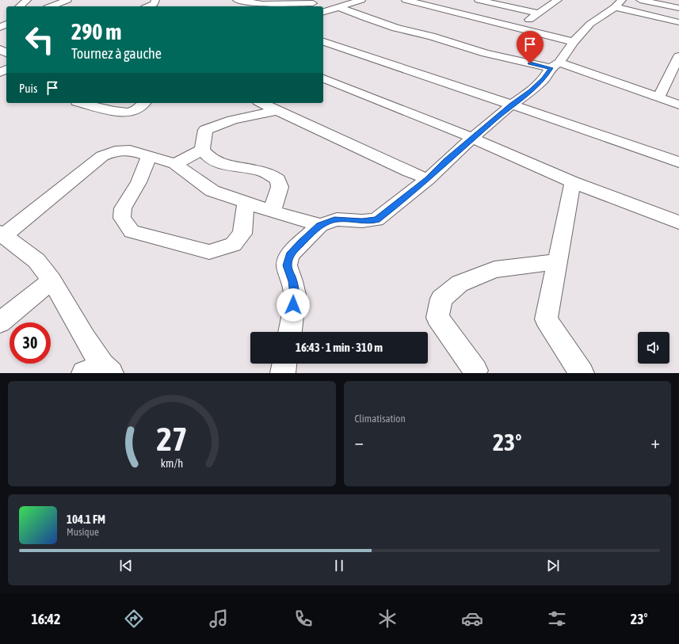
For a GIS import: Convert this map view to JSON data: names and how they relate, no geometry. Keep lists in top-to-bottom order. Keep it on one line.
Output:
{"page":{"turn":["290 m","Tournez à gauche"],"then":"Puis","limit":"30","trip":"16:43 · 1 min · 310 m","tile":"Climatisation","heat":["−","23°","+"],"song":["104.1 FM","Musique"],"tabs":["16:42","23°"],"gauge":["27","km/h"]}}
